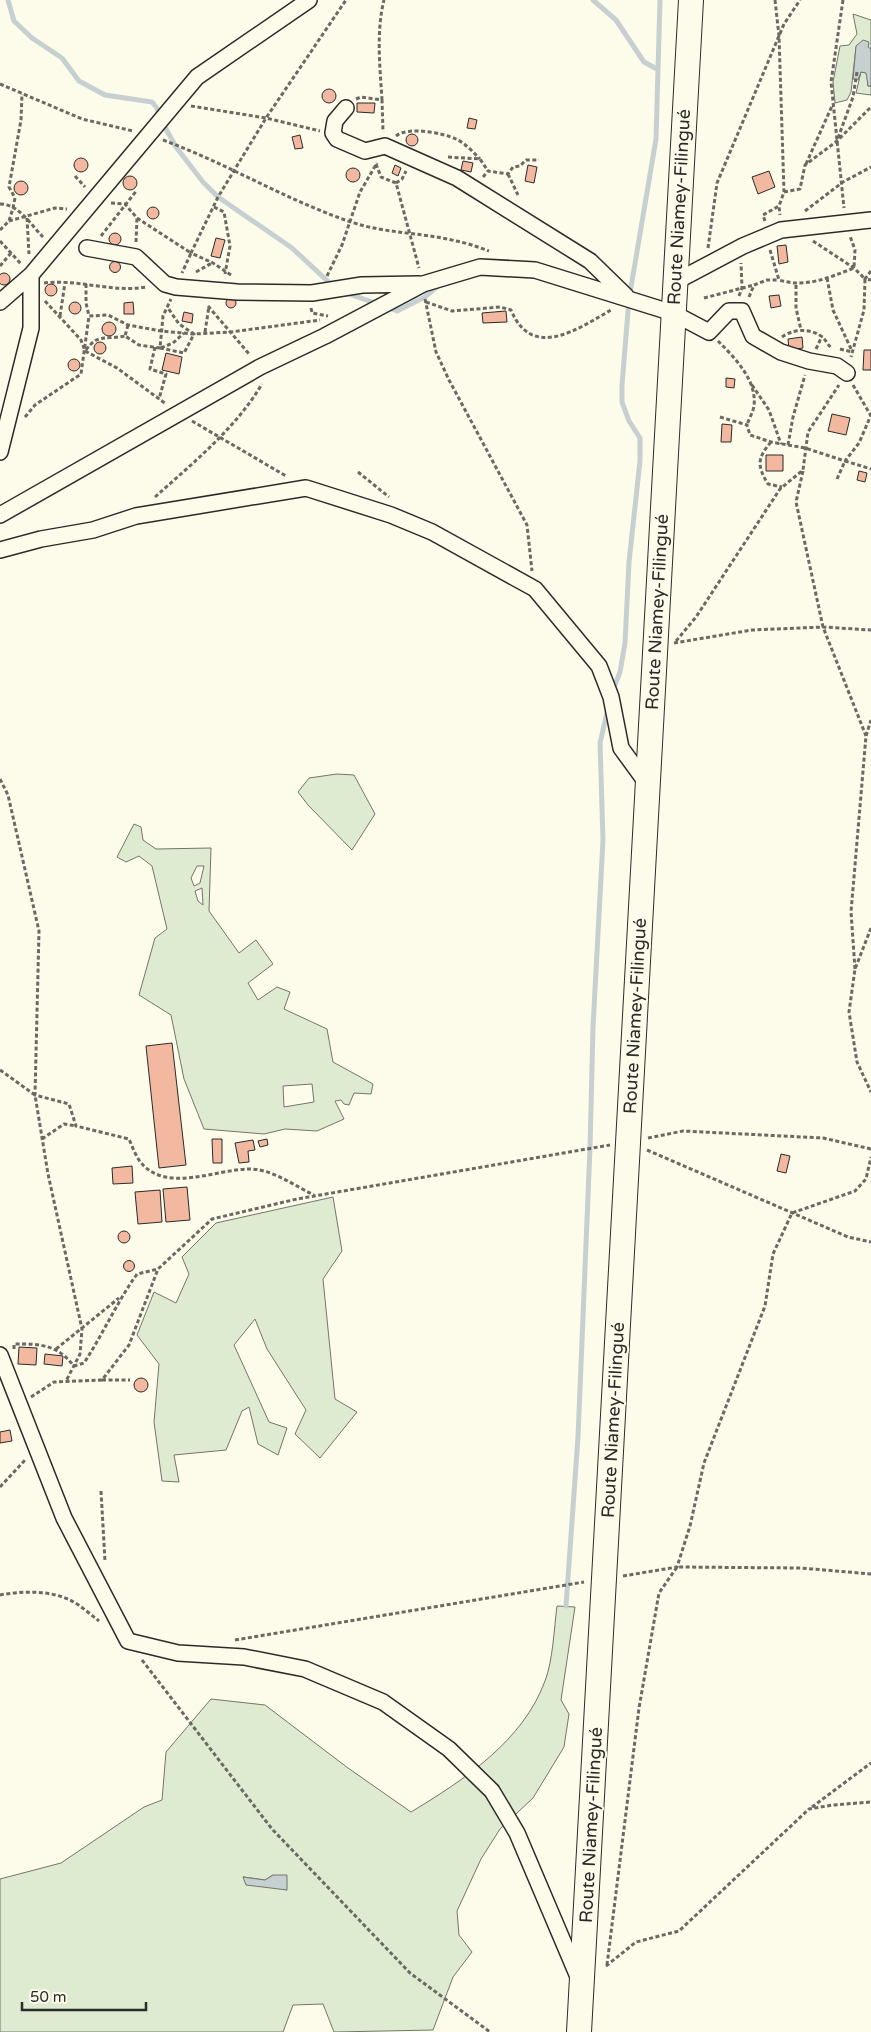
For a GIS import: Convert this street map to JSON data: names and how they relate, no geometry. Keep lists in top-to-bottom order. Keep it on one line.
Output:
{"streets":{"main road":["Route Niamey-Filingué"]},"scale_bar":"50 m"}
